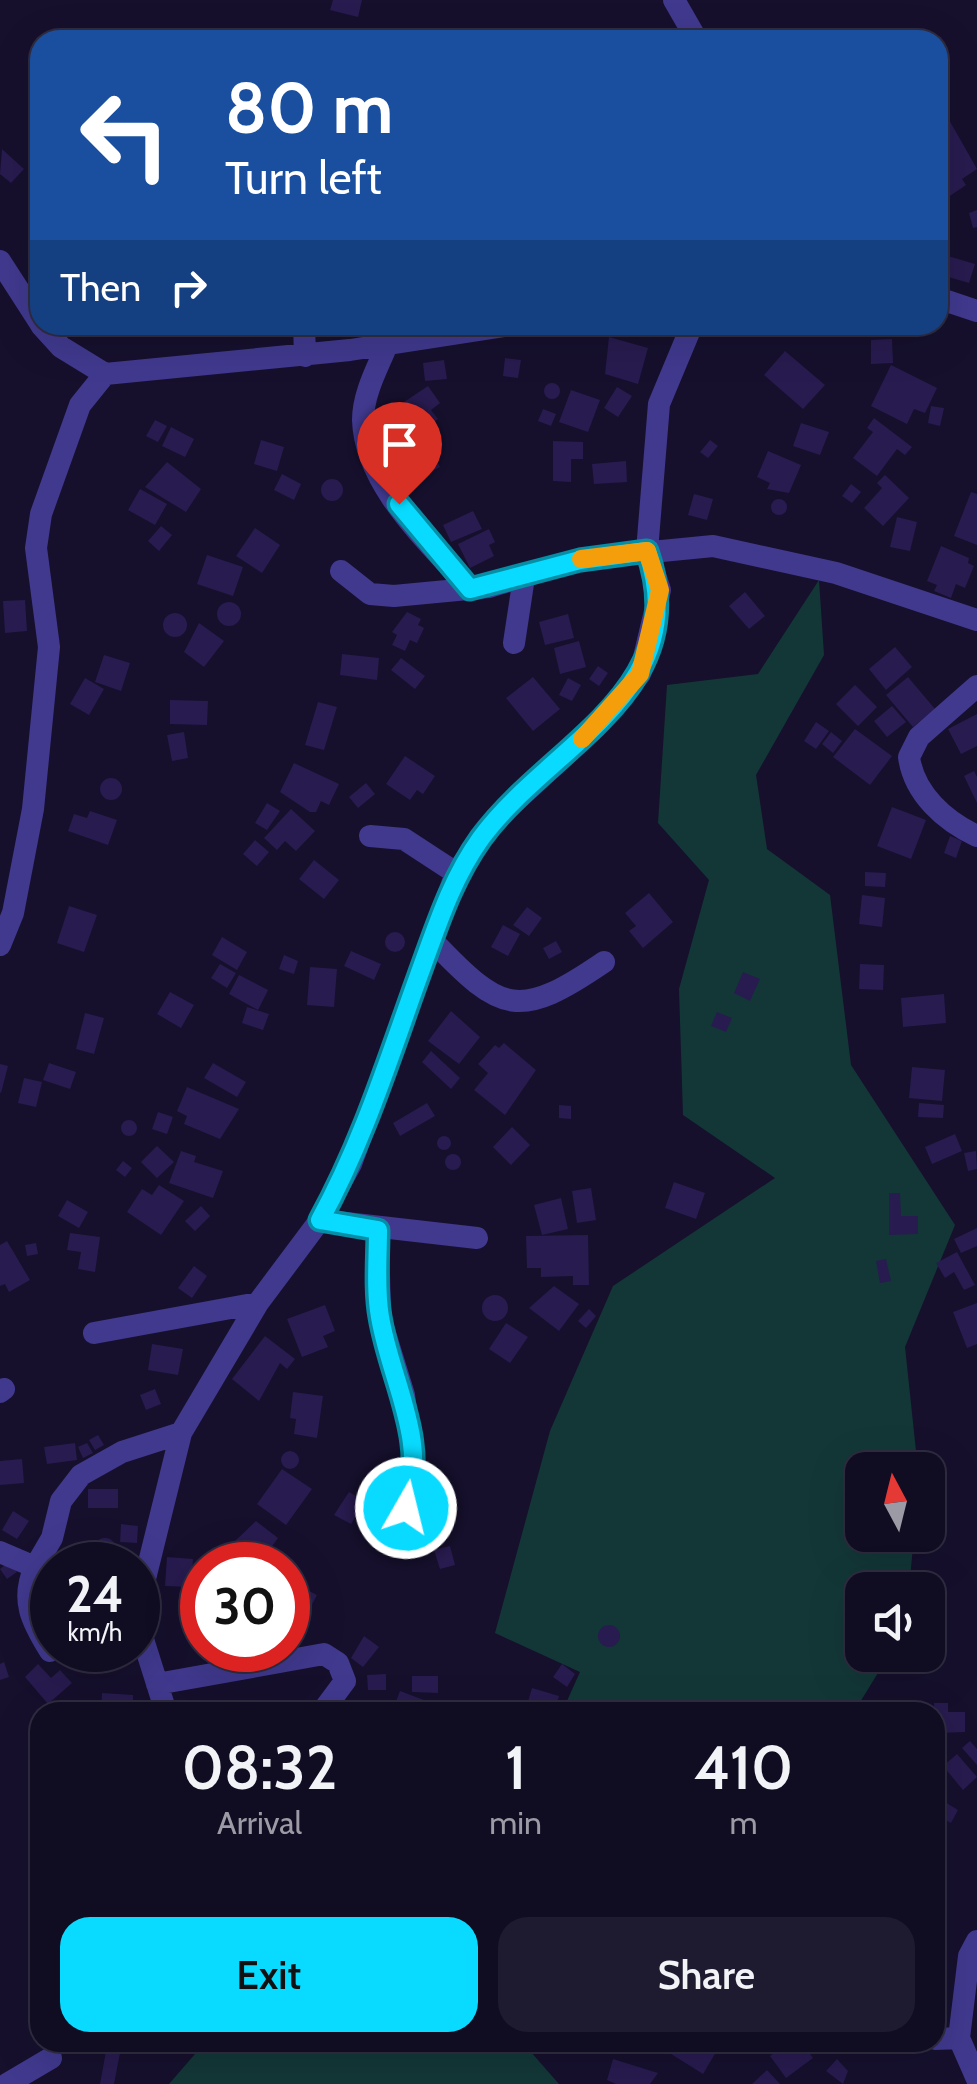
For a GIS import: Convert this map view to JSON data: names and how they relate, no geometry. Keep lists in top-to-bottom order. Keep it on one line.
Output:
{"north":"top","page":{"turn":["80 m","Turn left"],"then":"Then","speed":"24 km/h","limit":"30","eta":["08:32","Arrival","1","min","410","m"],"buttons":["Exit","Share"]}}
